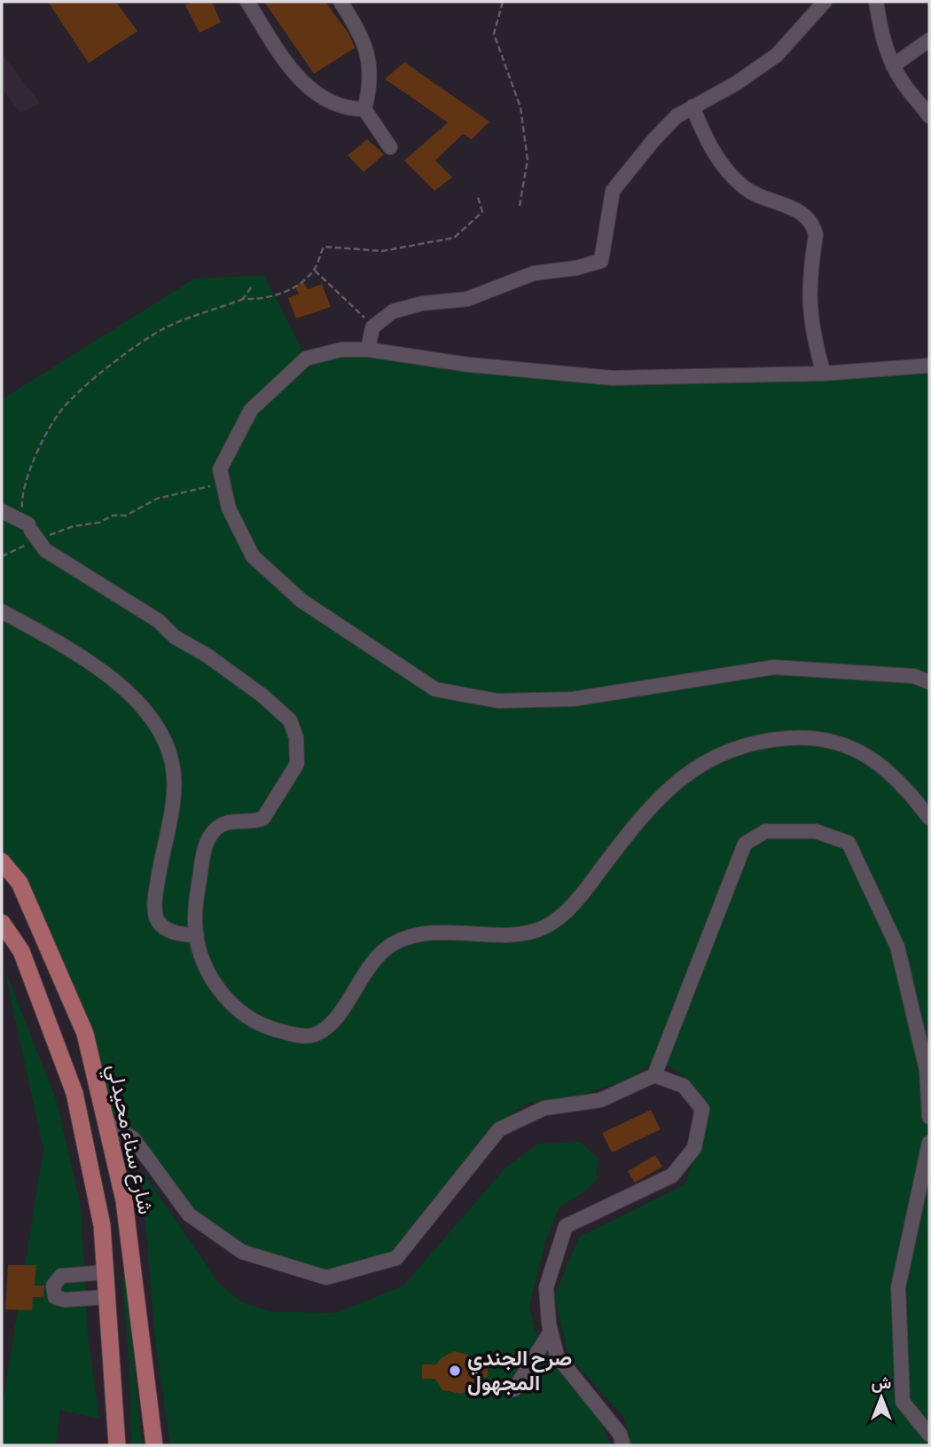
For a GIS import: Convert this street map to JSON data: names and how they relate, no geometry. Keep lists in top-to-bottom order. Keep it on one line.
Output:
{"streets":{"main road":["شارع سناء محيدلي"]},"places":["صرح الجندي المجهول"],"north":"top"}
